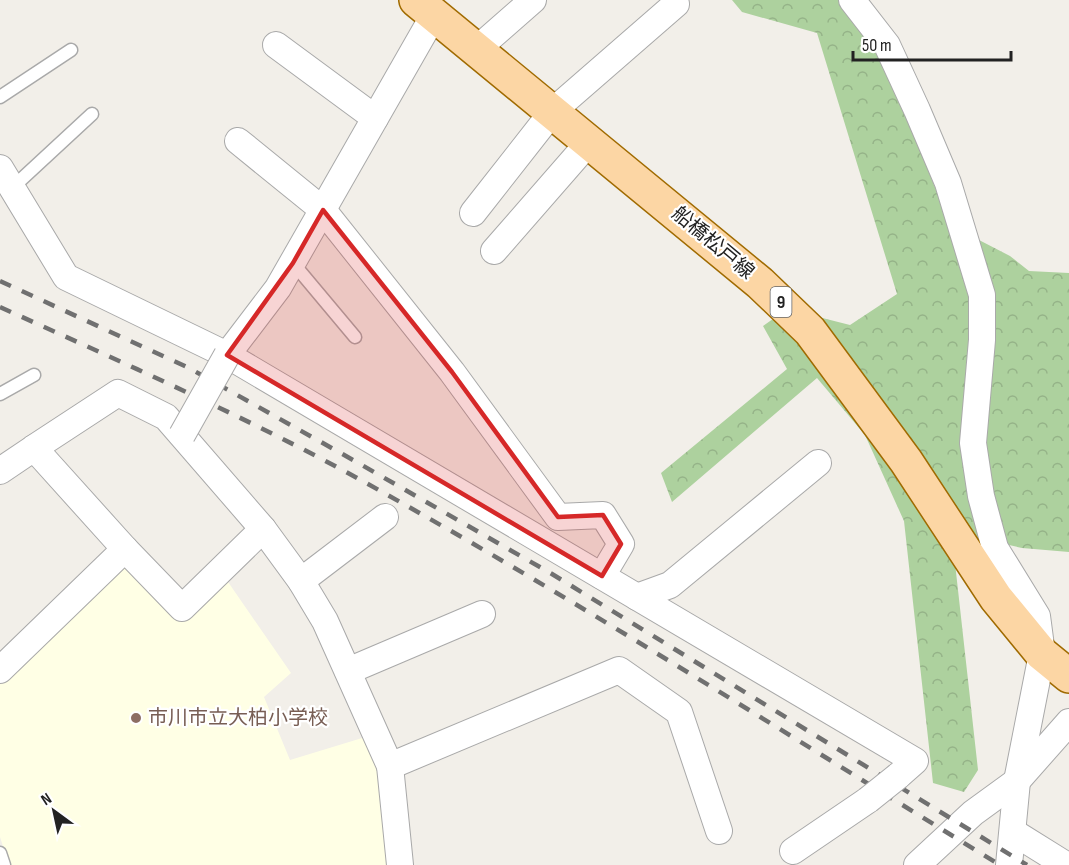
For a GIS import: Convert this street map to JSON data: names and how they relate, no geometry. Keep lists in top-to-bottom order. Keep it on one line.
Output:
{"streets":{"main road":["船橋松戸線","9"]},"places":["市川市立大柏小学校"],"scale_bar":"50 m","north":"top left"}
